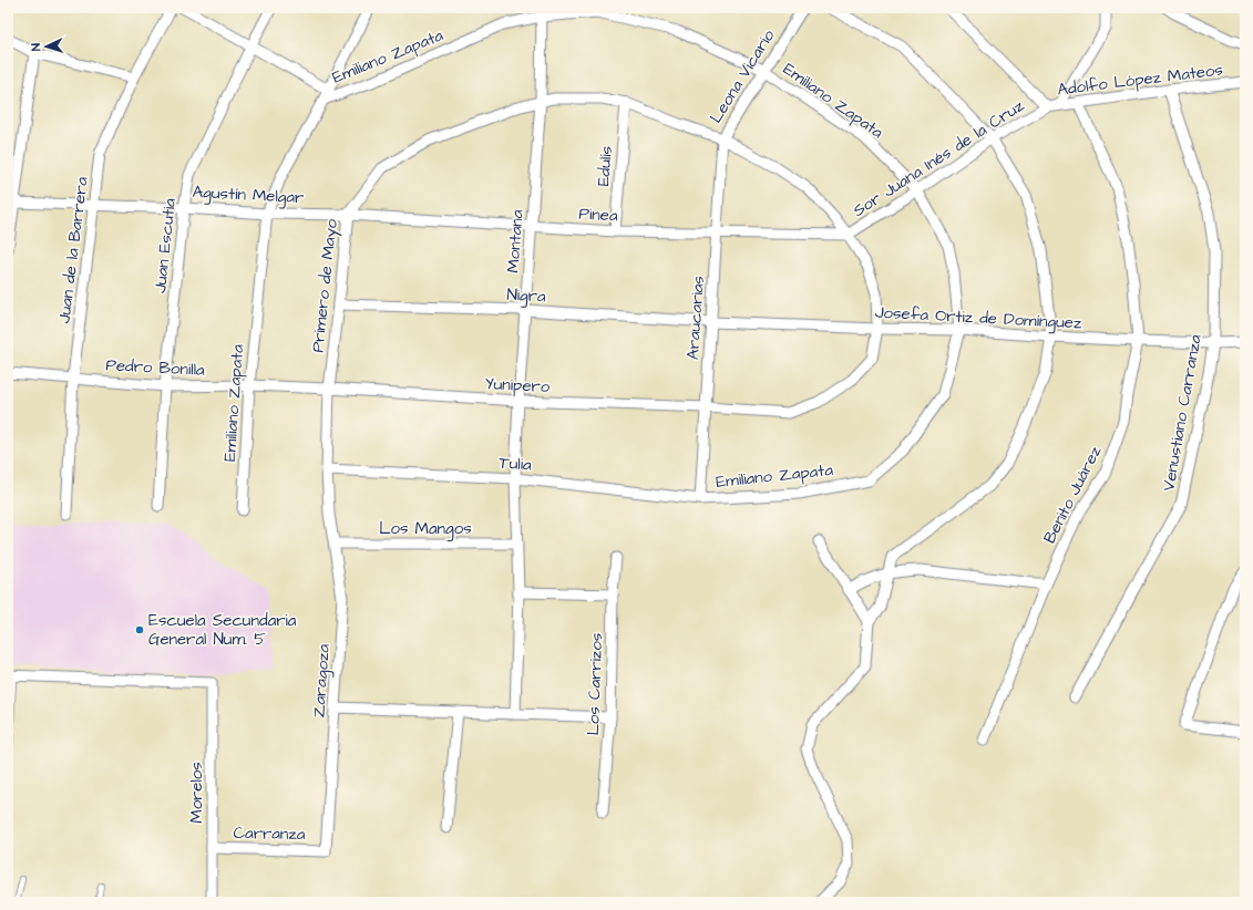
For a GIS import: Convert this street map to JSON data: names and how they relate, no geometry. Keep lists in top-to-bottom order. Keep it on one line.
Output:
{"streets":{"street":["Emiliano Zapata","Leona Vicario","Adolfo López Mateos","Sor Juana Inés de la Cruz","Edulis","Agustín Melgar","Pinea","Montana","Juan Escutia","Juan de la Barrera","Primero de Mayo","Nigra","Araucarias","Josefa Ortiz de Domínguez","Pedro Bonilla","Yunipero","Venustiano Carranza","Tulia","Benito Juárez","Los Mangos","Zaragoza","Los Carrizos","Morelos","Carranza"]},"crossings":[["Emiliano Zapata","Leona Vicario"],["Emiliano Zapata","Sor Juana Inés de la Cruz"],["Emiliano Zapata","Agustín Melgar"],["Emiliano Zapata","Montana"],["Emiliano Zapata","Araucarias"],["Emiliano Zapata","Josefa Ortiz de Domínguez"],["Emiliano Zapata","Pedro Bonilla"],["Emiliano Zapata","Tulia"],["Leona Vicario","Primero de Mayo"],["Leona Vicario","Araucarias"],["Adolfo López Mateos","Sor Juana Inés de la Cruz"],["Adolfo López Mateos","Venustiano Carranza"],["Adolfo López Mateos","Benito Juárez"],["Sor Juana Inés de la Cruz","Pinea"],["Sor Juana Inés de la Cruz","Primero de Mayo"],["Edulis","Pinea"],["Edulis","Primero de Mayo"],["Agustín Melgar","Pinea"],["Agustín Melgar","Juan Escutia"],["Agustín Melgar","Juan de la Barrera"],["Agustín Melgar","Primero de Mayo"],["Pinea","Montana"],["Pinea","Primero de Mayo"],["Pinea","Araucarias"],["Montana","Primero de Mayo"],["Montana","Nigra"],["Montana","Yunipero"],["Montana","Tulia"],["Montana","Los Mangos"],["Juan Escutia","Pedro Bonilla"],["Juan de la Barrera","Pedro Bonilla"],["Primero de Mayo","Nigra"],["Primero de Mayo","Araucarias"],["Primero de Mayo","Josefa Ortiz de Domínguez"],["Primero de Mayo","Pedro Bonilla"],["Primero de Mayo","Yunipero"],["Primero de Mayo","Tulia"],["Primero de Mayo","Zaragoza"],["Nigra","Araucarias"],["Nigra","Josefa Ortiz de Domínguez"],["Araucarias","Josefa Ortiz de Domínguez"],["Araucarias","Yunipero"],["Araucarias","Tulia"],["Josefa Ortiz de Domínguez","Yunipero"],["Josefa Ortiz de Domínguez","Venustiano Carranza"],["Josefa Ortiz de Domínguez","Benito Juárez"],["Pedro Bonilla","Yunipero"],["Los Mangos","Zaragoza"],["Zaragoza","Carranza"],["Morelos","Carranza"]],"places":["Escuela Secundaria General Num. 5"],"north":"left"}
